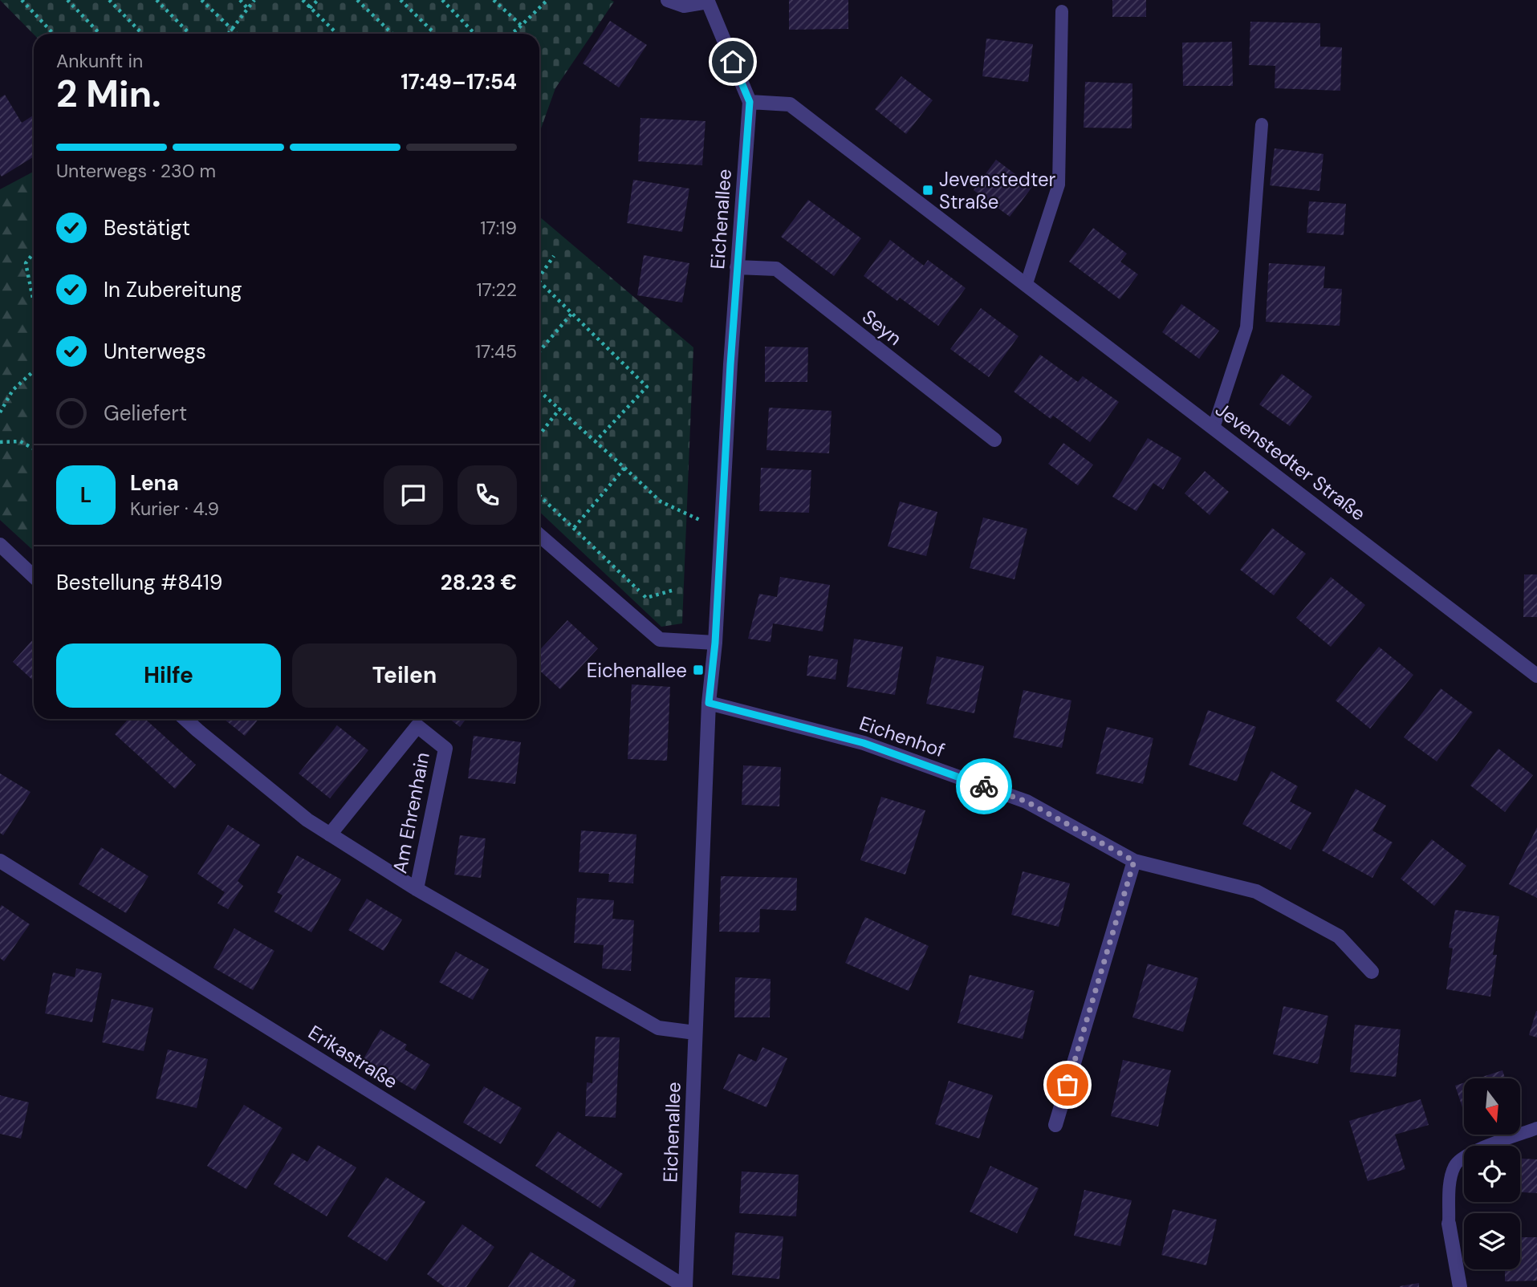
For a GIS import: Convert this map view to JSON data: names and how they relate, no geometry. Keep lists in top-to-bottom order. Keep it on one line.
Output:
{"streets":{"street":["Eichenallee","Seyn","Jevenstedter Straße","Eichenhof","Am Ehrenhain","Erikastraße"]},"crossings":[["Eichenallee","Seyn"],["Eichenallee","Jevenstedter Straße"],["Eichenallee","Eichenhof"],["Eichenallee","Am Ehrenhain"],["Eichenallee","Erikastraße"]],"places":{"transit":["Jevenstedter Straße","Eichenallee"]},"north":"bottom","page":{"heading":["2 Min.","Ankunft in","17:49–17:54"],"panel":["Lena","Kurier · 4.9","Bestellung #8419","28.23 €"],"bar":"Unterwegs · 230 m","list":[["Bestätigt","17:19"],["In Zubereitung","17:22"],["Unterwegs","17:45"],"Geliefert"],"round":"L","buttons":["Hilfe","Teilen"]}}
